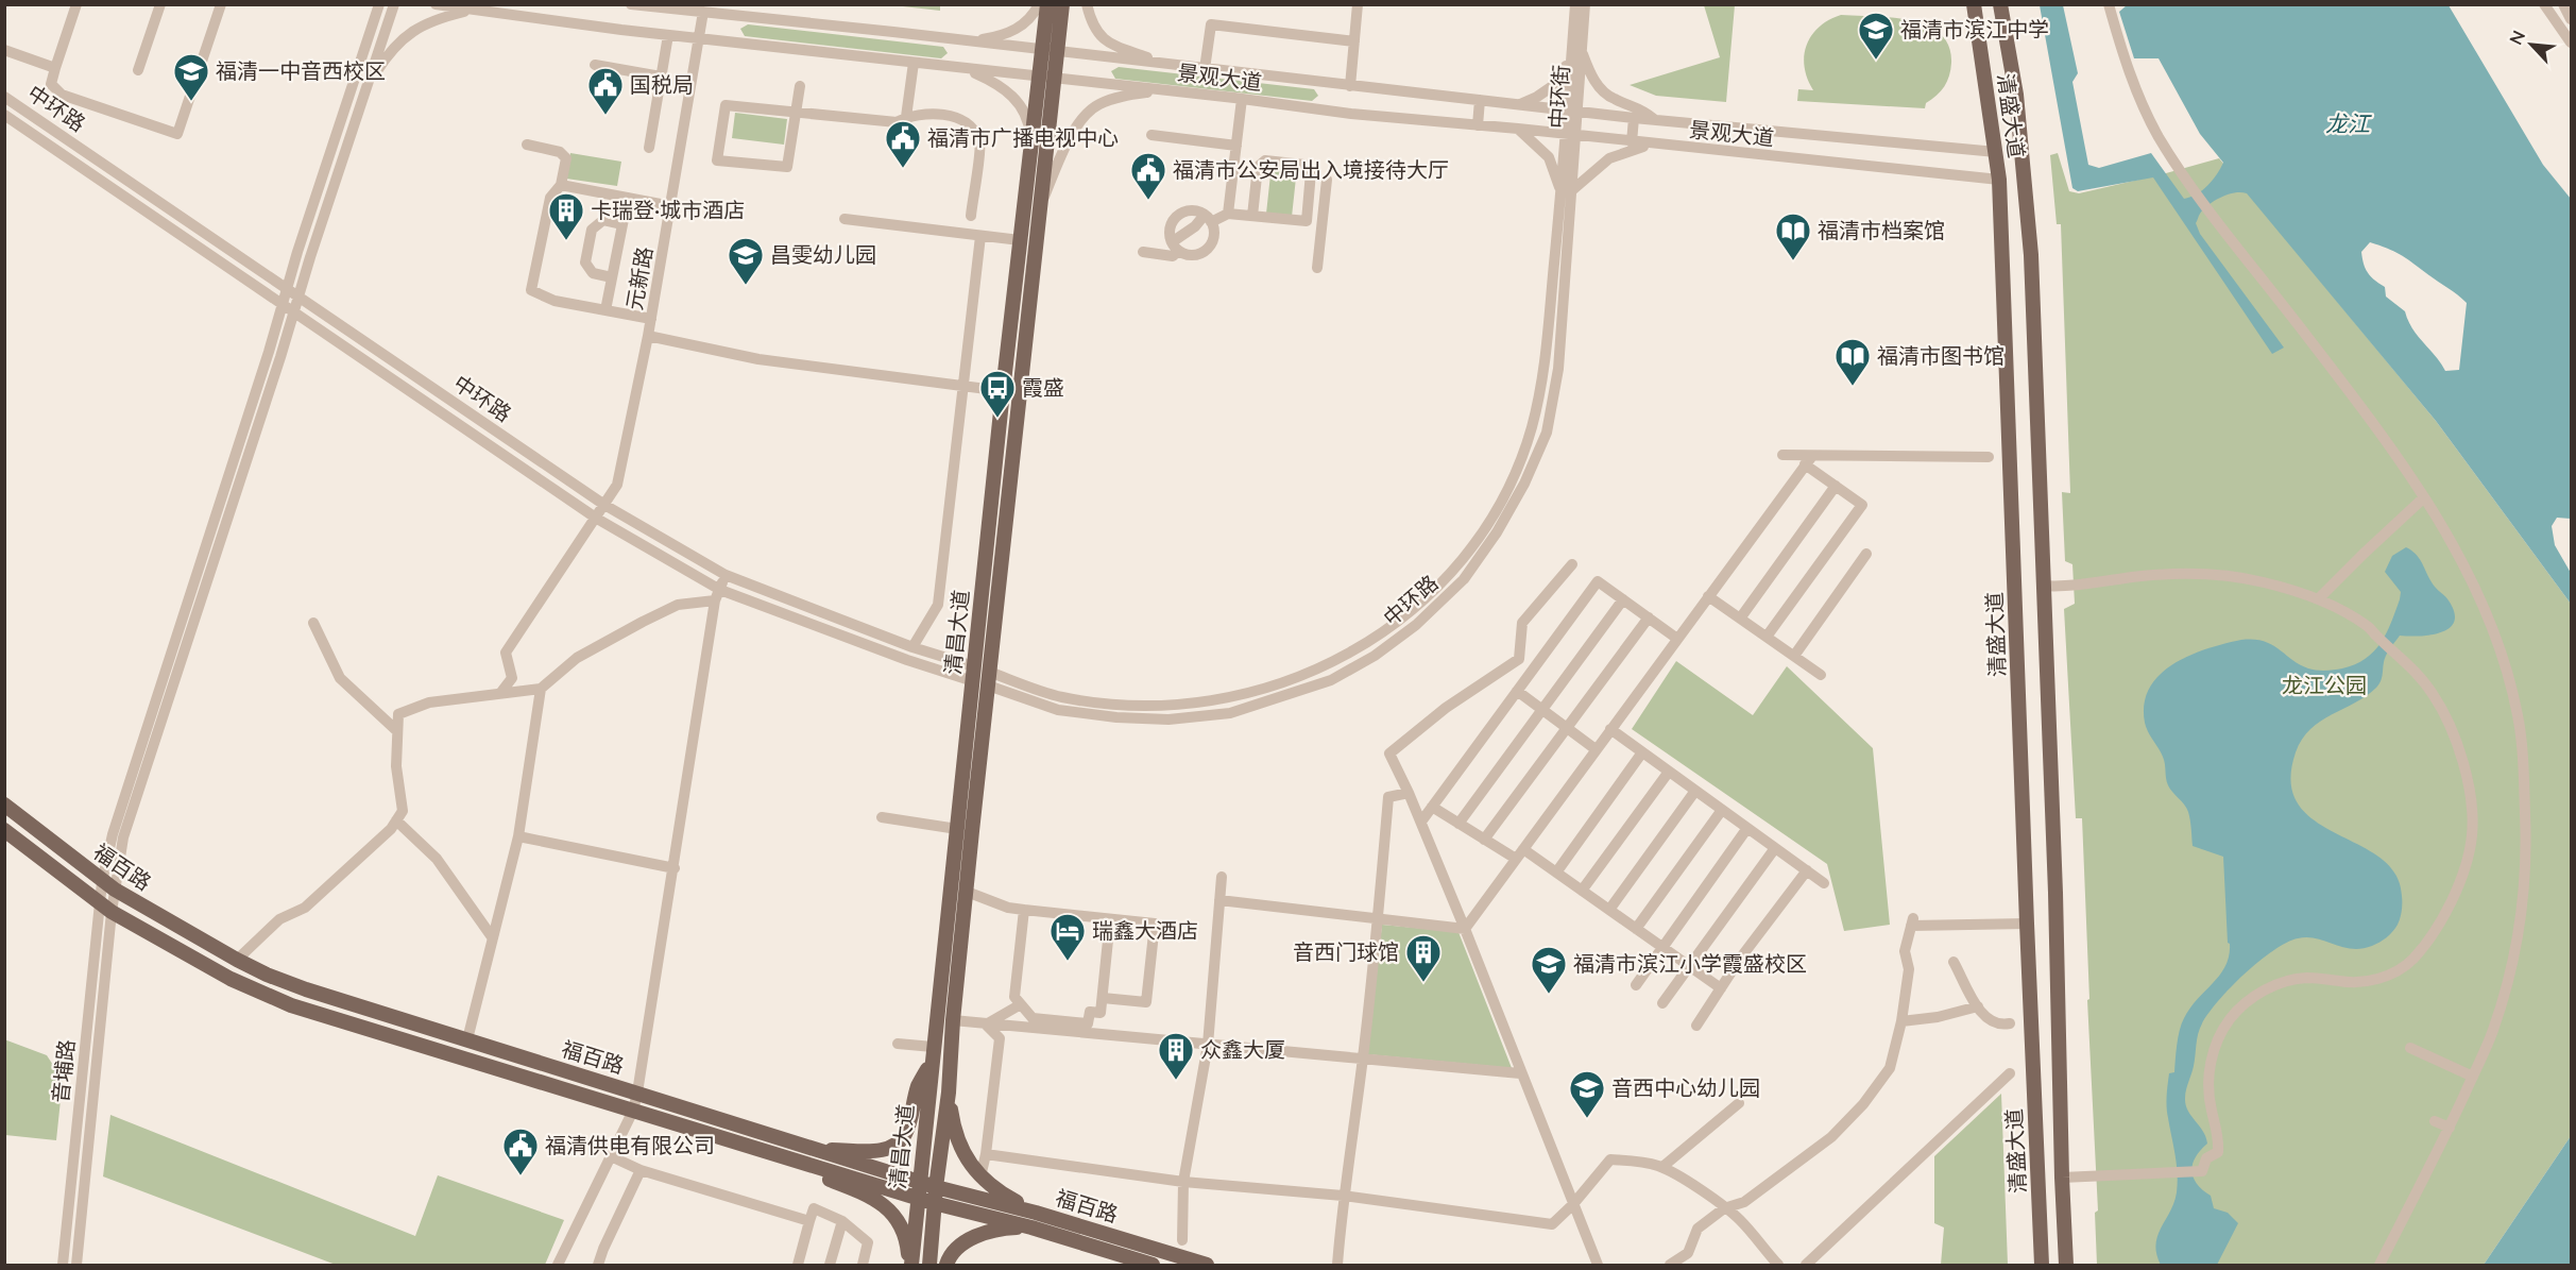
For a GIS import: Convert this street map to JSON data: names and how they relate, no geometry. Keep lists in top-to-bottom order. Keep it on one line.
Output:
{"streets":{"main road":["清盛大道","清昌大道","福百路"],"street":["景观大道","中环街","中环路","元新路","音埔路"]},"crossings":[["景观大道","中环街"],["景观大道","清盛大道"],["景观大道","元新路"],["景观大道","清昌大道"],["中环街","中环路"],["中环路","元新路"],["中环路","清昌大道"],["清昌大道","福百路"],["福百路","音埔路"]],"water":["龙江"],"parks":["龙江公园"],"places":{"school or university":["福清市滨江中学","福清一中音西校区","昌雯幼儿园","福清市滨江小学霞盛校区","音西中心幼儿园"],"public building":["国税局","福清市广播电视中心","福清市公安局出入境接待大厅","福清供电有限公司"],"building":["卡瑞登·城市酒店","音西门球馆","众鑫大厦"],"library":["福清市档案馆","福清市图书馆"],"bus stop":["霞盛"],"hotel":["瑞鑫大酒店"]},"north":"top left"}
